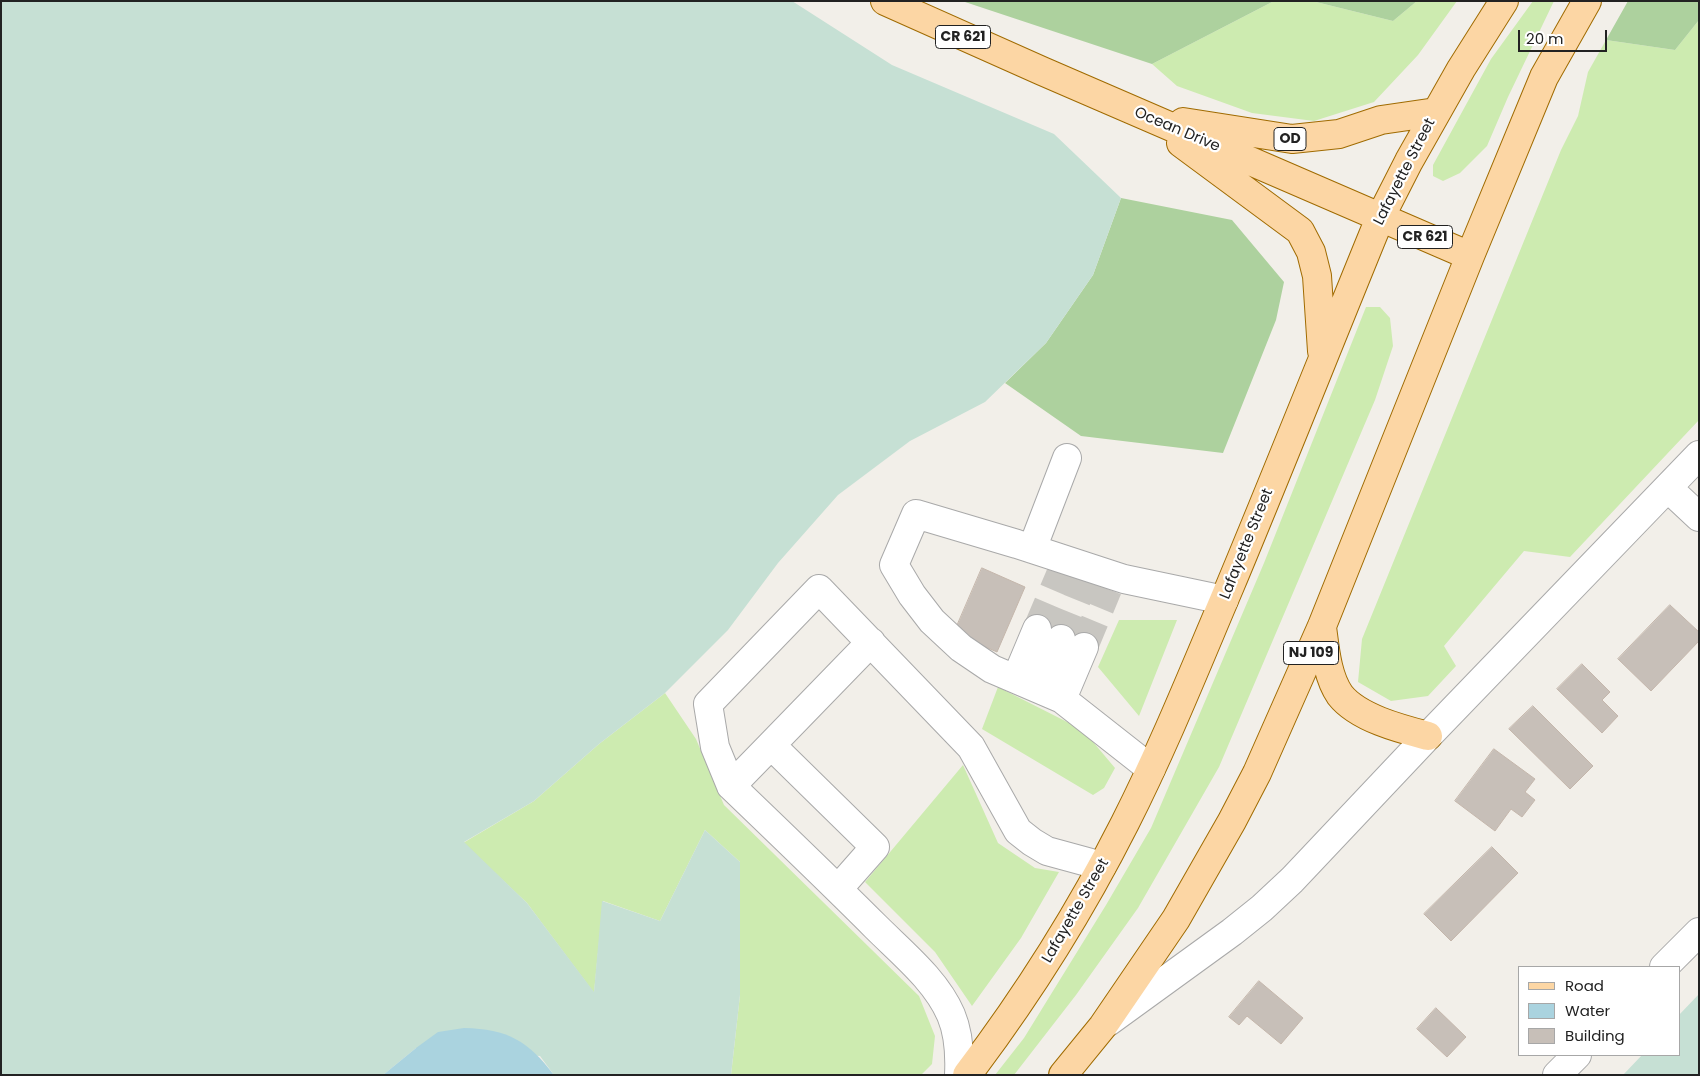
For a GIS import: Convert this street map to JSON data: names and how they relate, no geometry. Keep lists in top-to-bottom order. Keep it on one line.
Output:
{"streets":{"main road":["CR 621","Ocean Drive","OD","Lafayette Street","NJ 109"]},"crossings":[["Ocean Drive","OD"],["Ocean Drive","Lafayette Street"],["Ocean Drive","NJ 109"],["OD","Lafayette Street"]],"legend":["Road","Water","Building"],"scale_bar":"20 m"}
